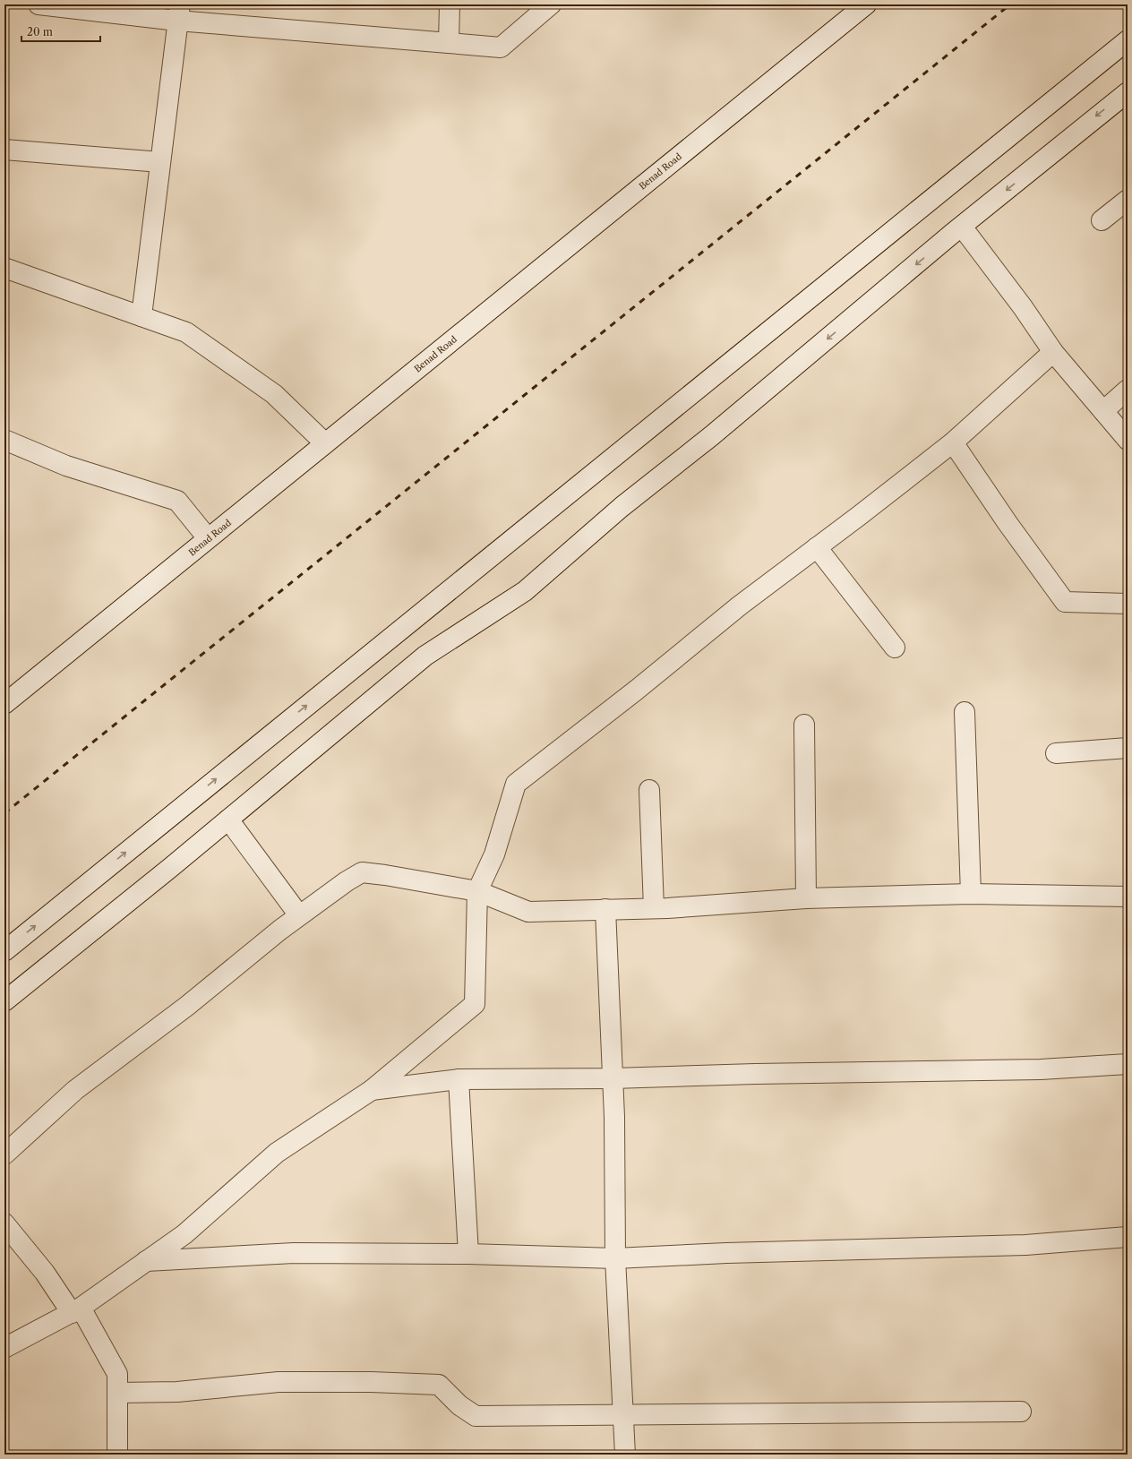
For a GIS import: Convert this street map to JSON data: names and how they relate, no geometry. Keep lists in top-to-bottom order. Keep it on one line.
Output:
{"streets":{"street":["Benad Road"]},"scale_bar":"20 m"}
